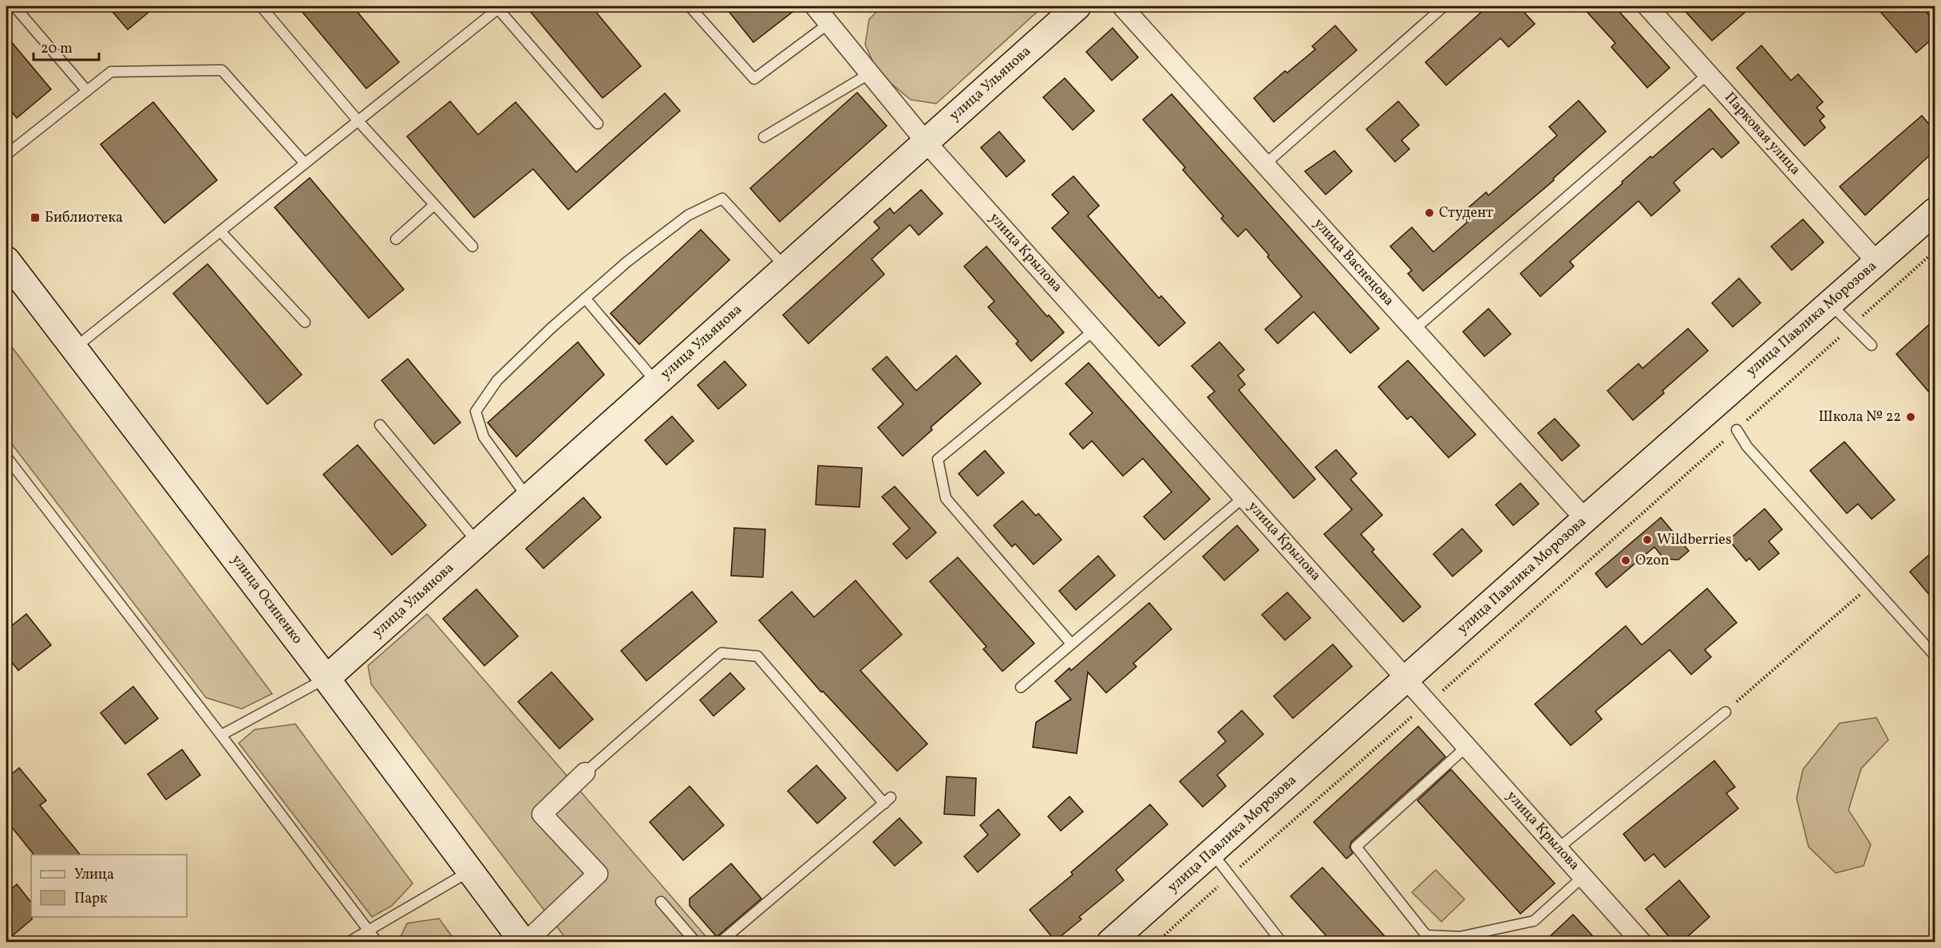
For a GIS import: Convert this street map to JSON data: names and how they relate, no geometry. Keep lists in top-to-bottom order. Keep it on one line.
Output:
{"streets":{"main road":["улица Ульянова","улица Павлика Морозова","улица Осипенко"],"street":["Парковая улица","улица Крылова","улица Васнецова"]},"crossings":[["улица Ульянова","улица Крылова"],["улица Ульянова","улица Осипенко"],["Парковая улица","улица Павлика Морозова"],["улица Крылова","улица Павлика Морозова"],["улица Васнецова","улица Павлика Морозова"]],"places":{"other":["Студент","Школа № 22","Wildberries","Ozon"],"transit":["Библиотека"]},"legend":["Улица","Парк"],"scale_bar":"20 m"}
